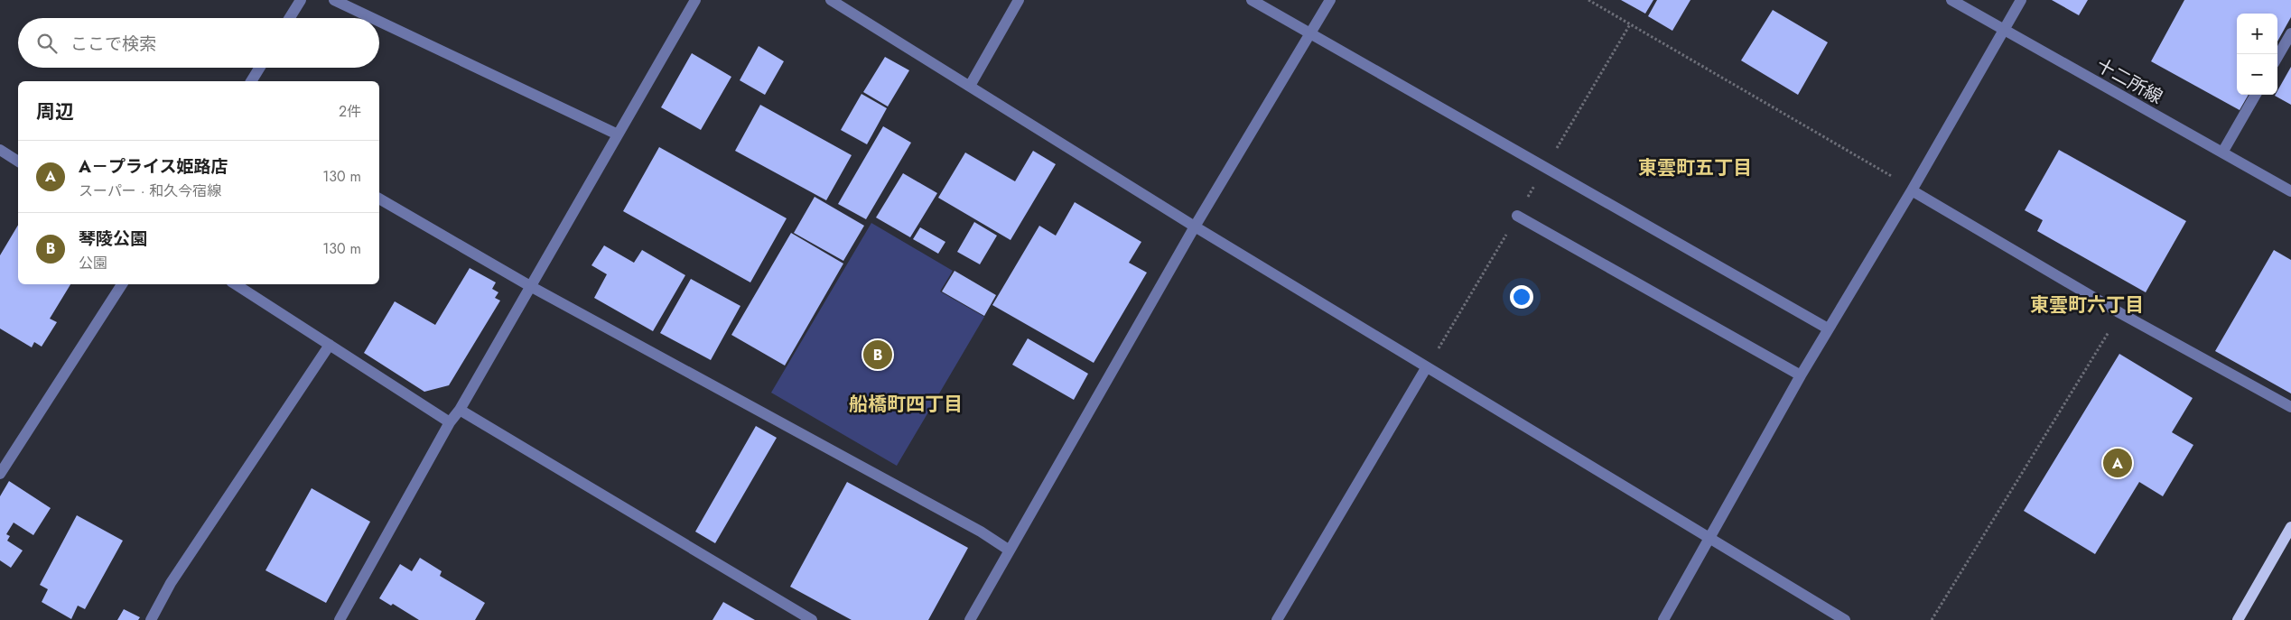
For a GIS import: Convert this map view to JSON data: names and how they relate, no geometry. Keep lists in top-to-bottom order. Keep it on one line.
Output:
{"streets":{"street":["十二所線"]},"districts":["東雲町五丁目","東雲町六丁目","船橋町四丁目"],"page":{"map_buttons":["+","−"],"search":"ここで検索","heading":["周辺","2件"],"list":[{"mark":"A","name":"A－プライス姫路店","note":"スーパー · 和久今宿線","value":"130 m"},{"mark":"B","name":"琴陵公園","note":"公園","value":"130 m"}],"pins":["B","A"]}}
